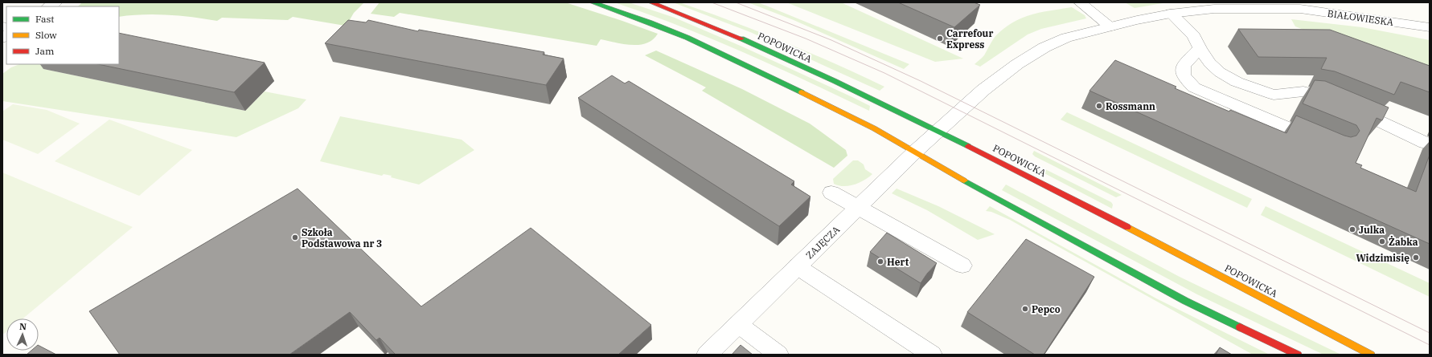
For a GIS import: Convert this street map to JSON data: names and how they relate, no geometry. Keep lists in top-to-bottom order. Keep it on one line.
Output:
{"streets":{"street":["BIAŁOWIESKA","POPOWICKA","ZAJĘCZA"]},"crossings":[["BIAŁOWIESKA","ZAJĘCZA"],["POPOWICKA","ZAJĘCZA"]],"places":["Carrefour Express","Rossmann","Julka","Szkoła Podstawowa nr 3","Żabka","Widzimisię","Hert","Pepco"],"legend":["Fast","Slow","Jam"],"north":"top"}
